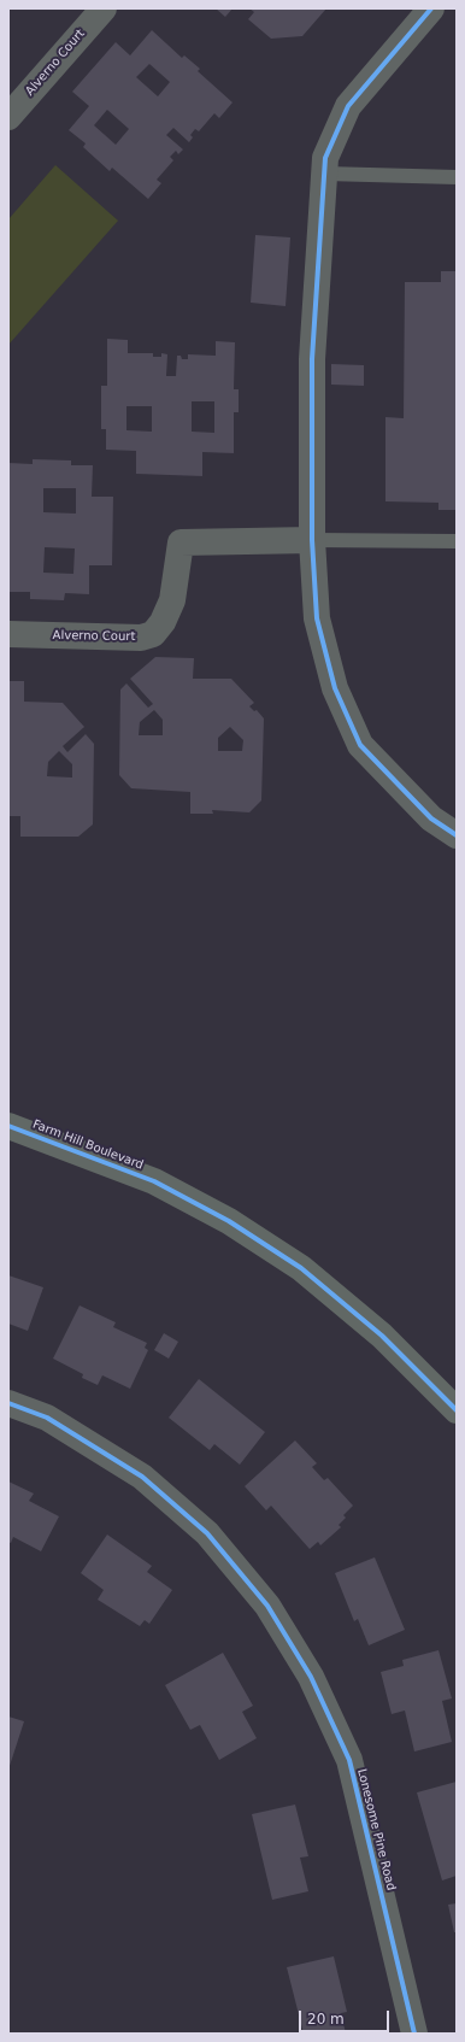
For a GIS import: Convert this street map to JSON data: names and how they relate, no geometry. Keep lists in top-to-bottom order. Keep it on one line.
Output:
{"streets":{"main road":["Farm Hill Boulevard"],"street":["Alverno Court","Lonesome Pine Road"]},"scale_bar":"20 m"}
